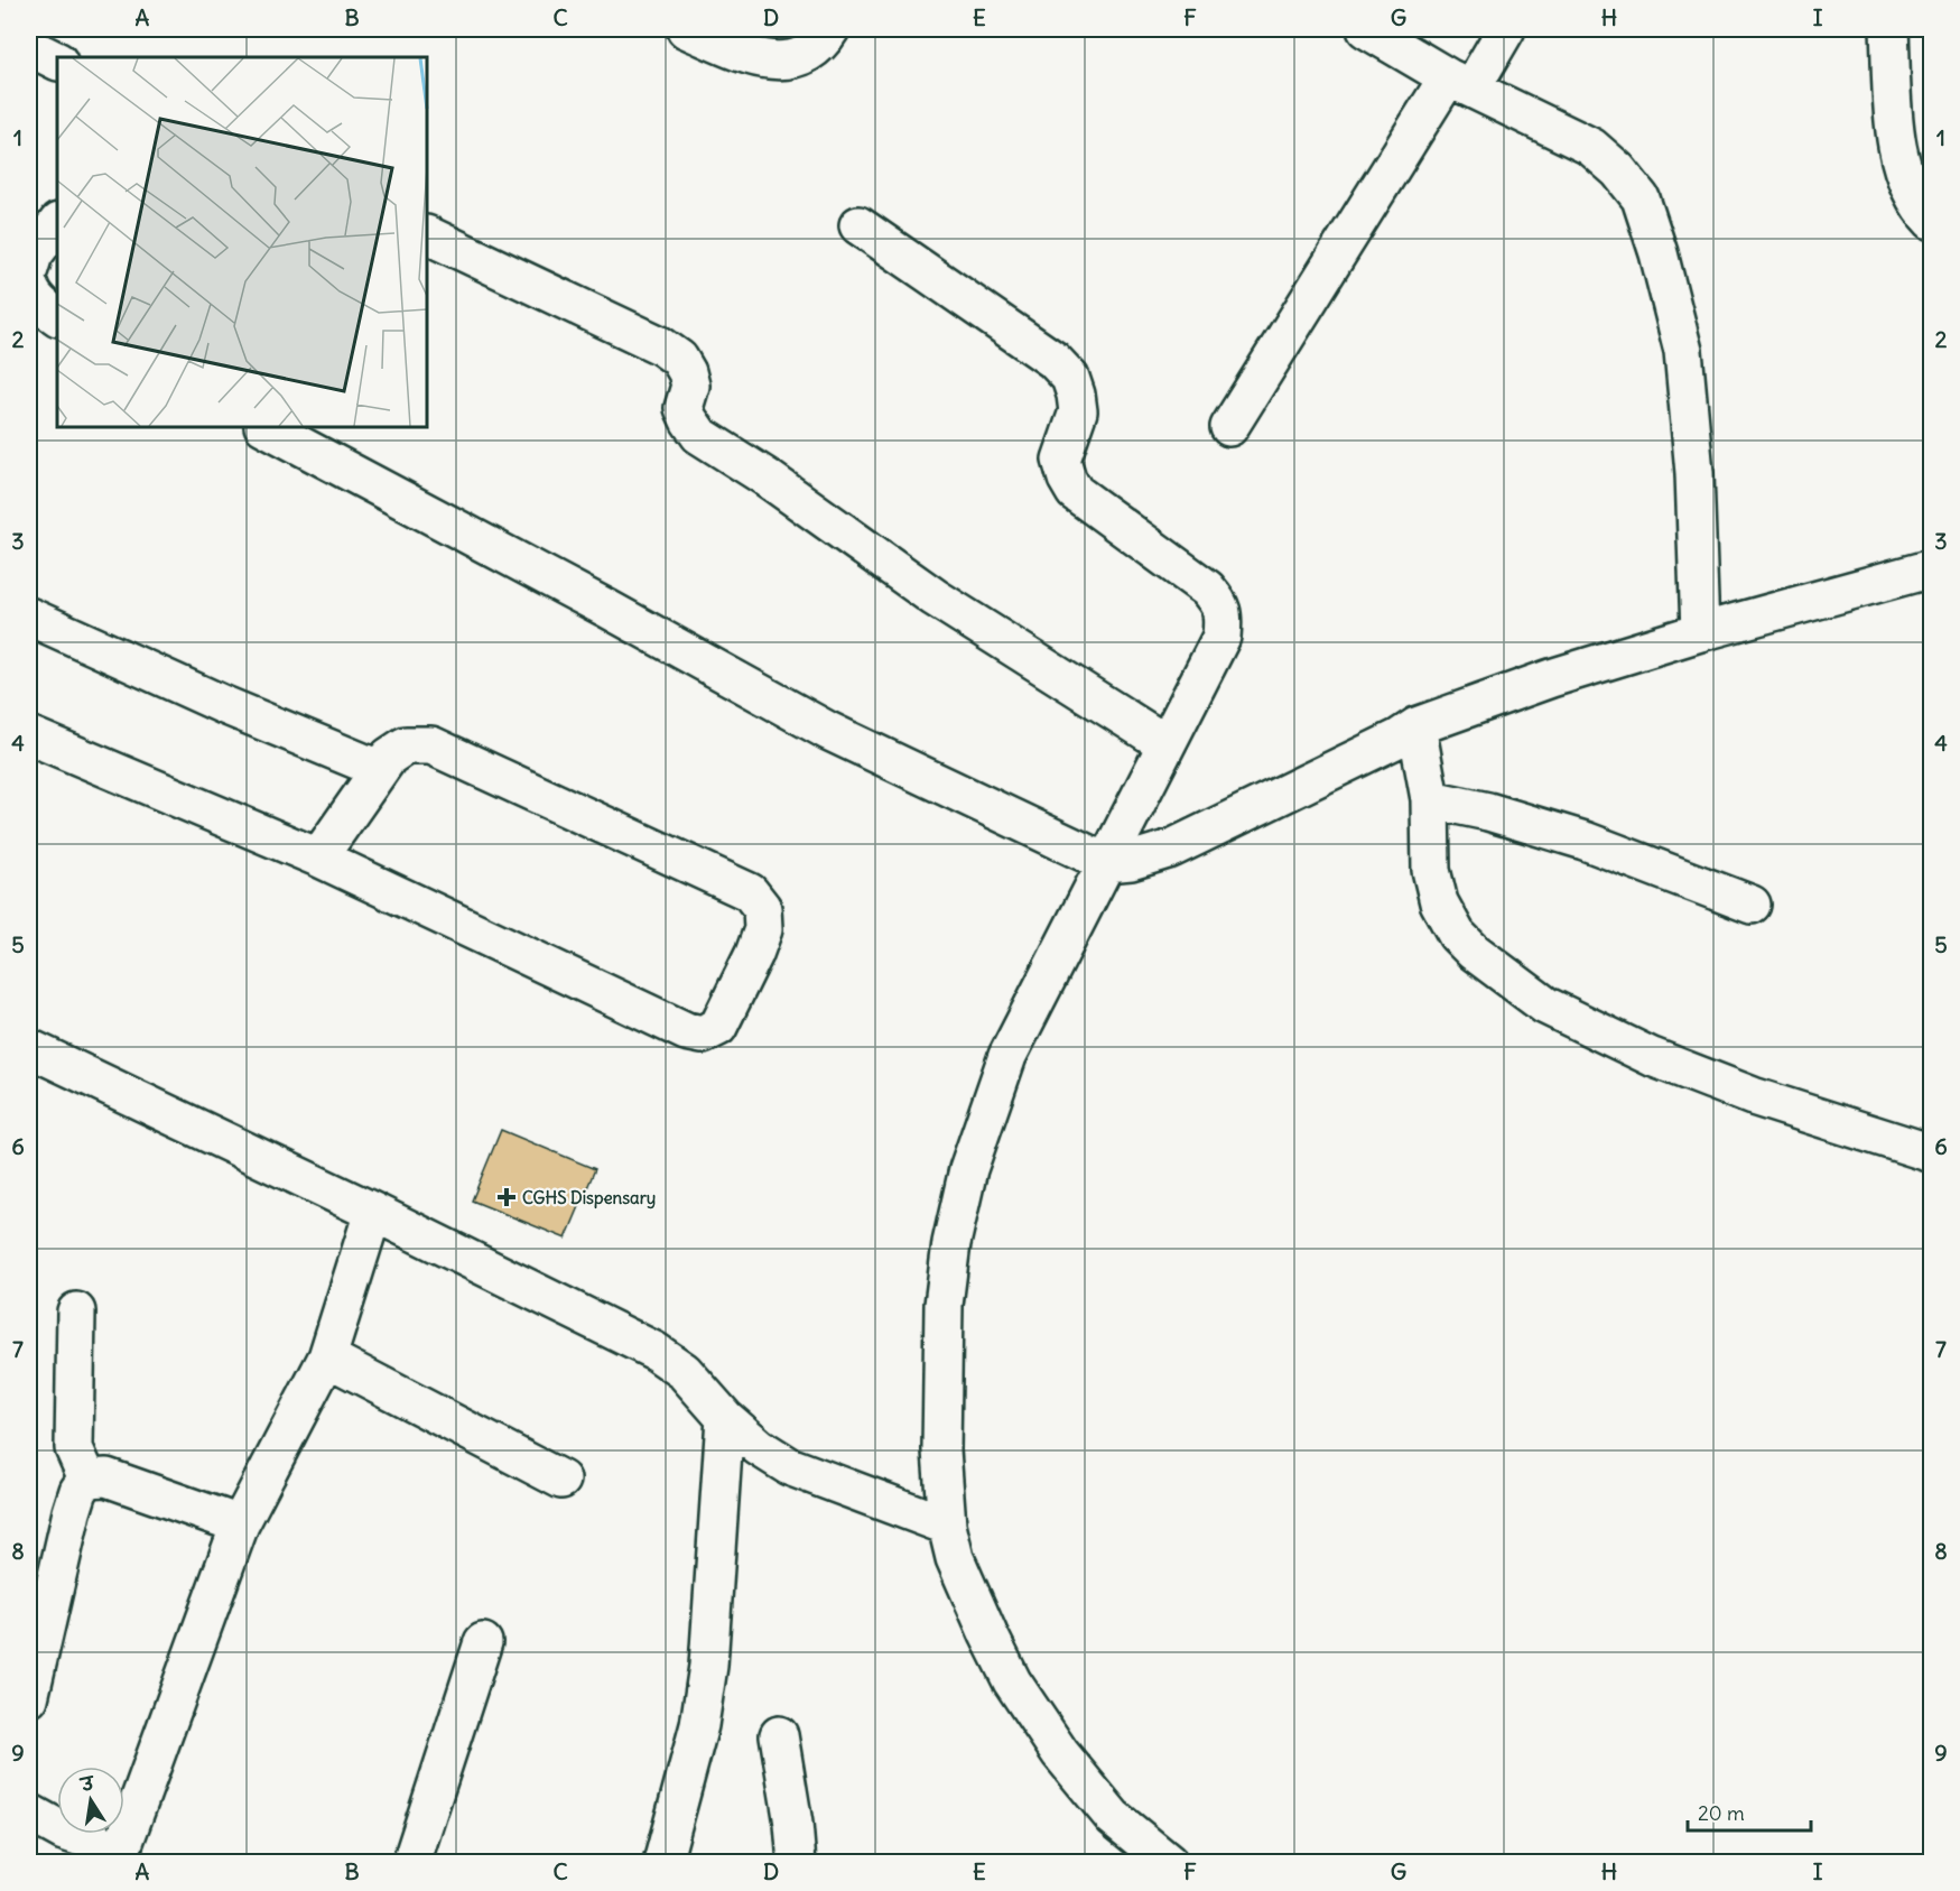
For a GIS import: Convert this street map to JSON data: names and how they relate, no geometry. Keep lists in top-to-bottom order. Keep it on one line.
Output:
{"places":{"health":["CGHS Dispensary"]},"scale_bar":"20 m","north":"top","grid":{"columns":["A","B","C","D","E","F","G","H","I"],"rows":["1","2","3","4","5","6","7","8","9"]}}
